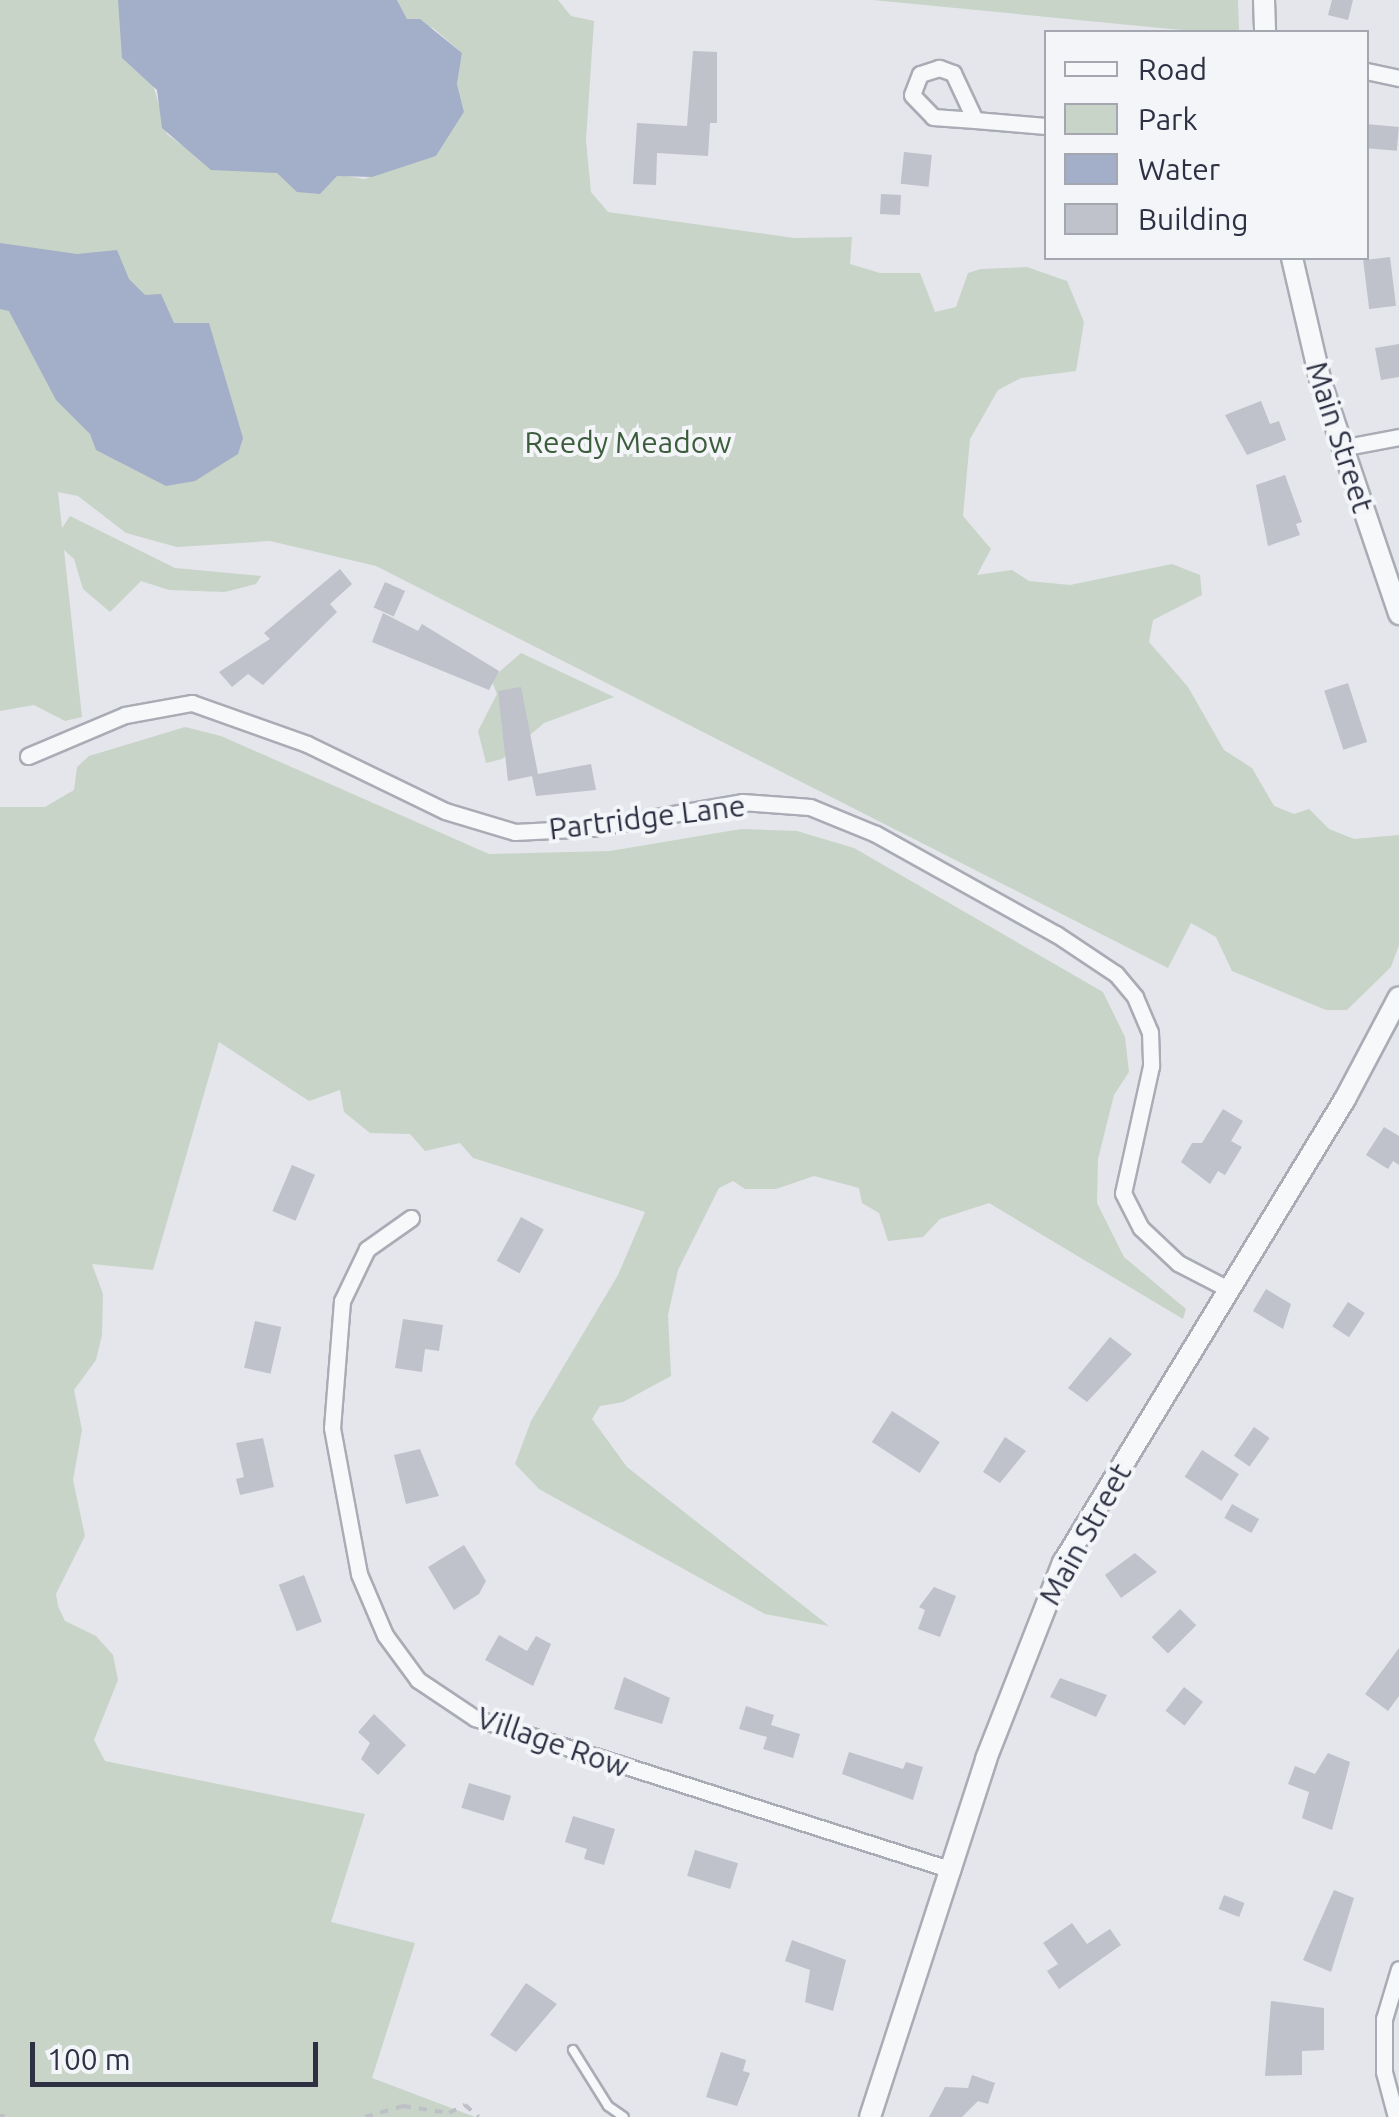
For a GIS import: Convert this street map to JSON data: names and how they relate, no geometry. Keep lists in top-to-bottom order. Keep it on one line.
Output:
{"streets":{"street":["Main Street","Partridge Lane","Village Row"]},"crossings":[["Main Street","Partridge Lane"],["Main Street","Village Row"]],"parks":["Reedy Meadow"],"legend":["Road","Park","Water","Building"],"scale_bar":"100 m"}
